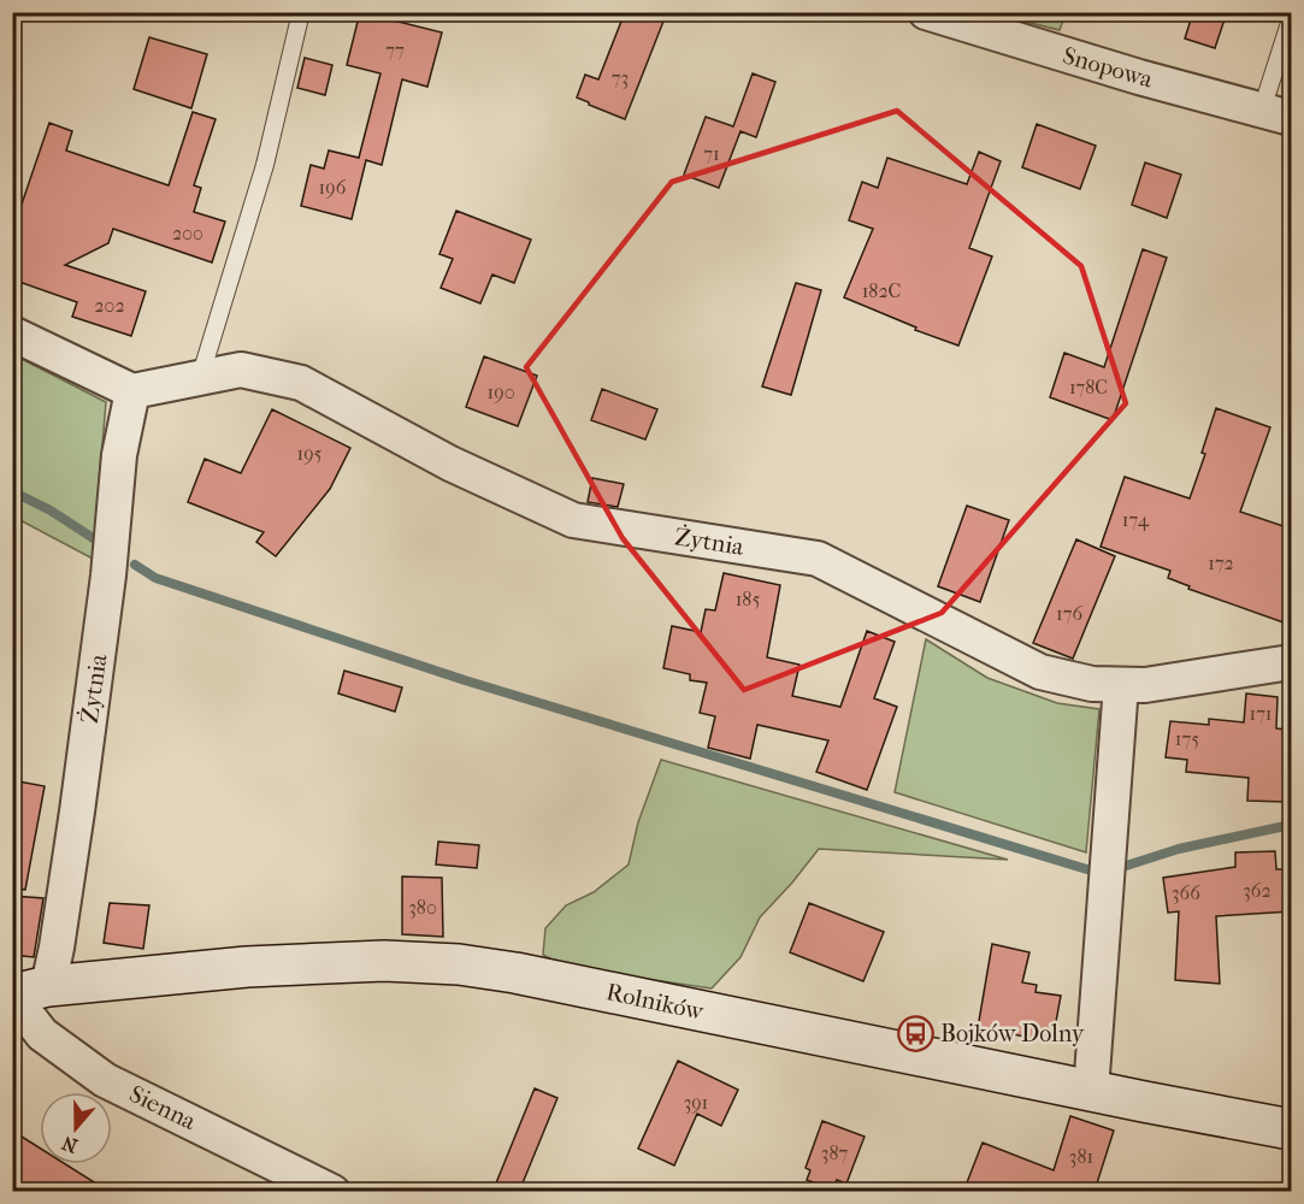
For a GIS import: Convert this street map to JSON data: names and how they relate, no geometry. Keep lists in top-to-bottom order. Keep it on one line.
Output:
{"streets":{"street":["Snopowa","Żytnia","Rolników","Sienna"]},"crossings":[["Żytnia","Rolników"],["Żytnia","Sienna"],["Rolników","Sienna"]],"places":{"bus stop":["Bojków Dolny"]},"house_numbers":["77","73","71","196","200","182C","202","178C","190","195","174","172","185","176","171","175","362","366","380","391","387","381"],"north":"bottom"}
